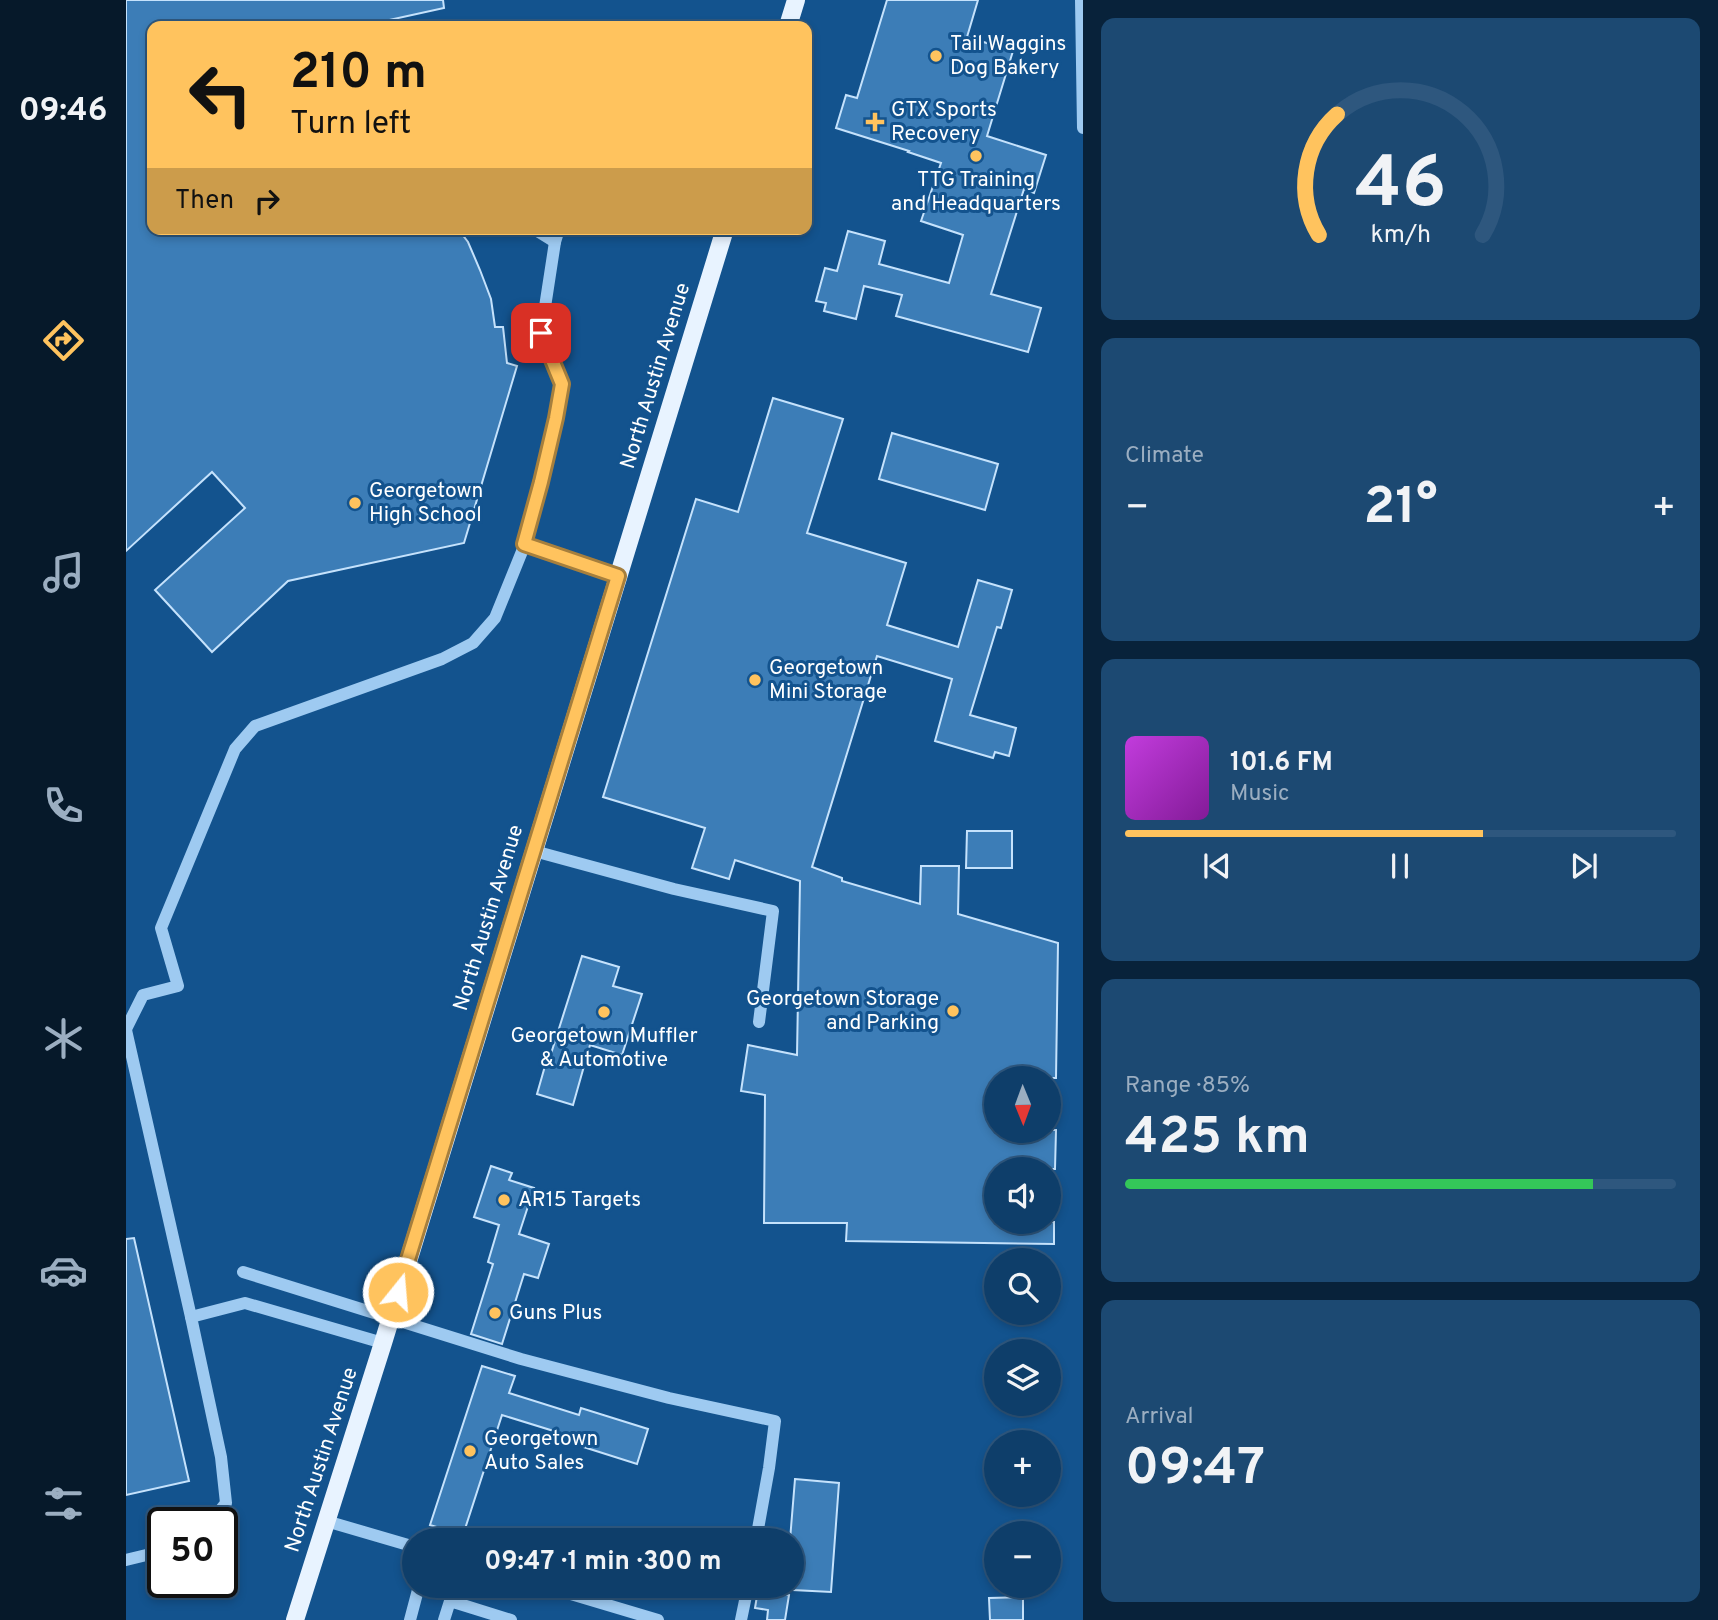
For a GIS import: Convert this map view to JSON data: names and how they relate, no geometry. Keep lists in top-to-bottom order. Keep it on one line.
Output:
{"streets":{"main road":["North Austin Avenue"]},"places":{"other":["Tail Waggins Dog Bakery","TTG Training and Headquarters","Georgetown High School","Georgetown Mini Storage","Georgetown Storage and Parking","Georgetown Muffler & Automotive","AR15 Targets","Guns Plus","Georgetown Auto Sales"],"health":["GTX Sports Recovery"]},"north":"bottom","page":{"tabs":"09:46","turn":["210 m","Turn left"],"then":"Then","tile":["Climate",["Range · 85%","425 km"],["Arrival","09:47"]],"heat":["−","21°","+"],"song":["101.6 FM","Music"],"map_buttons":["+","−"],"limit":"50","trip":"09:47 · 1 min · 300 m","gauge":["46","km/h"]}}
